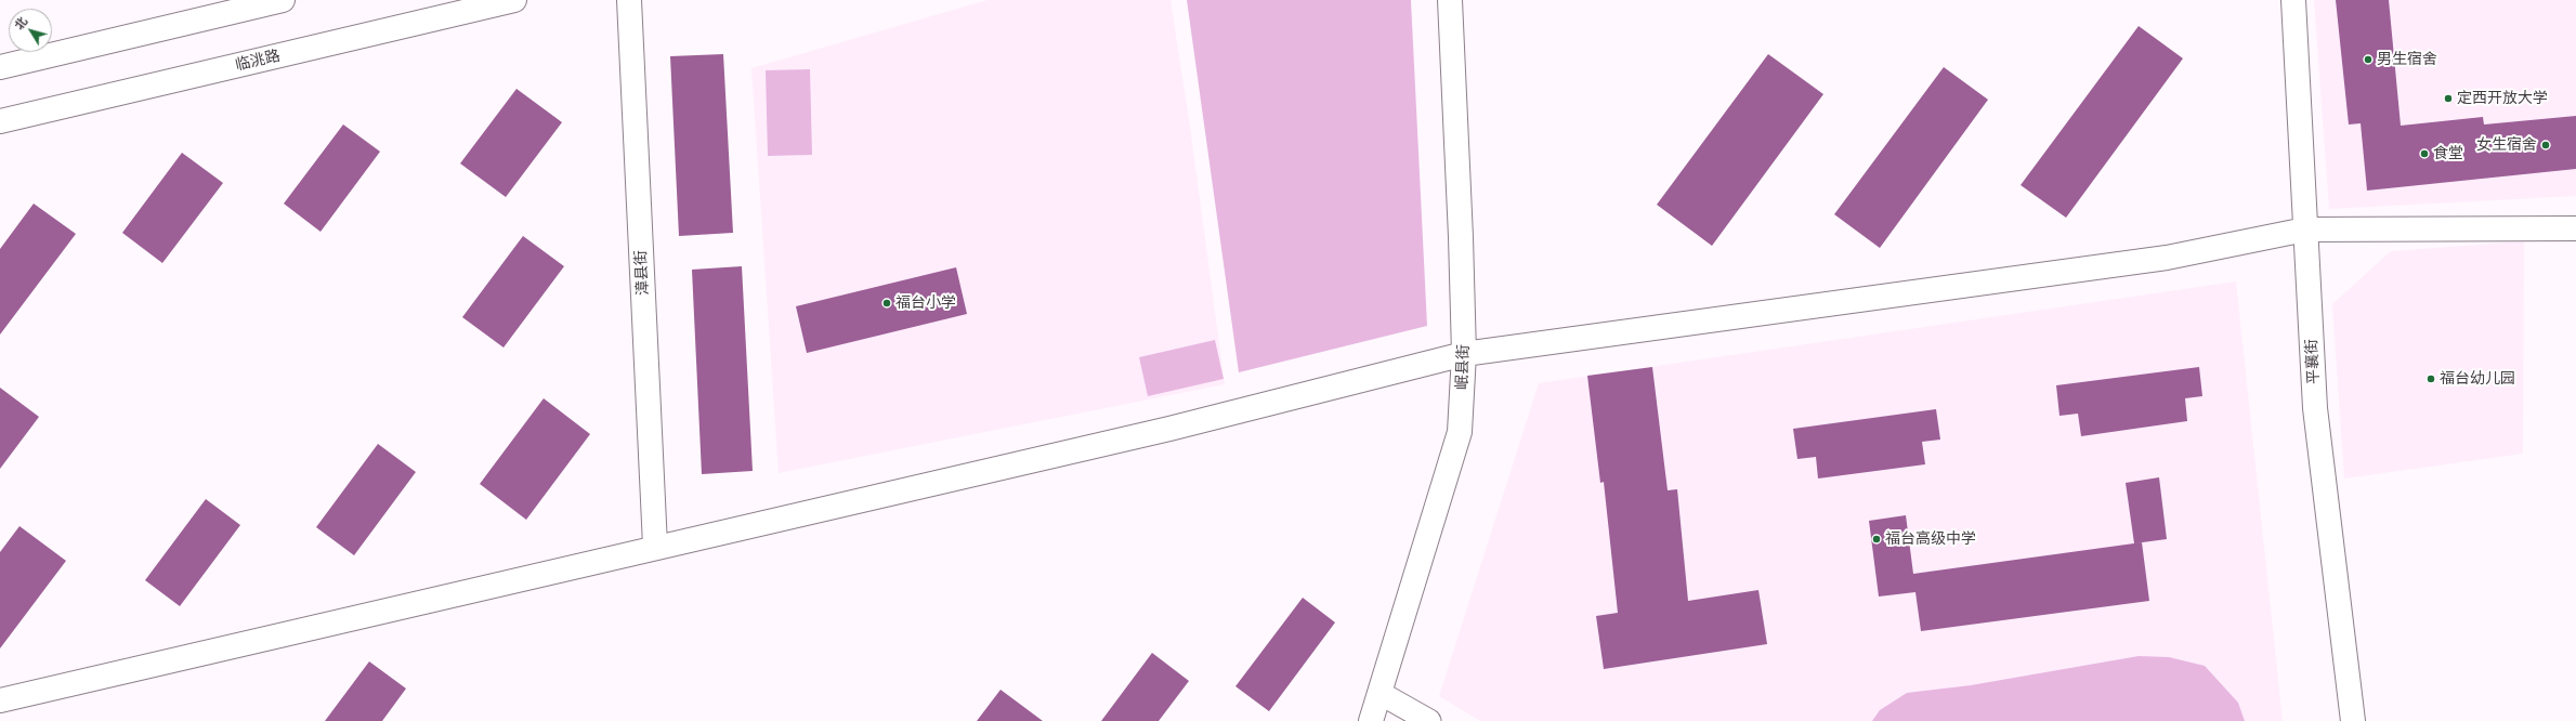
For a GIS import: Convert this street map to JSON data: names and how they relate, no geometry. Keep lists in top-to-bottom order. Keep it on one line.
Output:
{"streets":{"street":["临洮路","漳县街","平襄街","岷县街"]},"places":["男生宿舍","定西开放大学","女生宿舍","食堂","福台小学","福台幼儿园","福台高级中学"],"north":"top left"}
